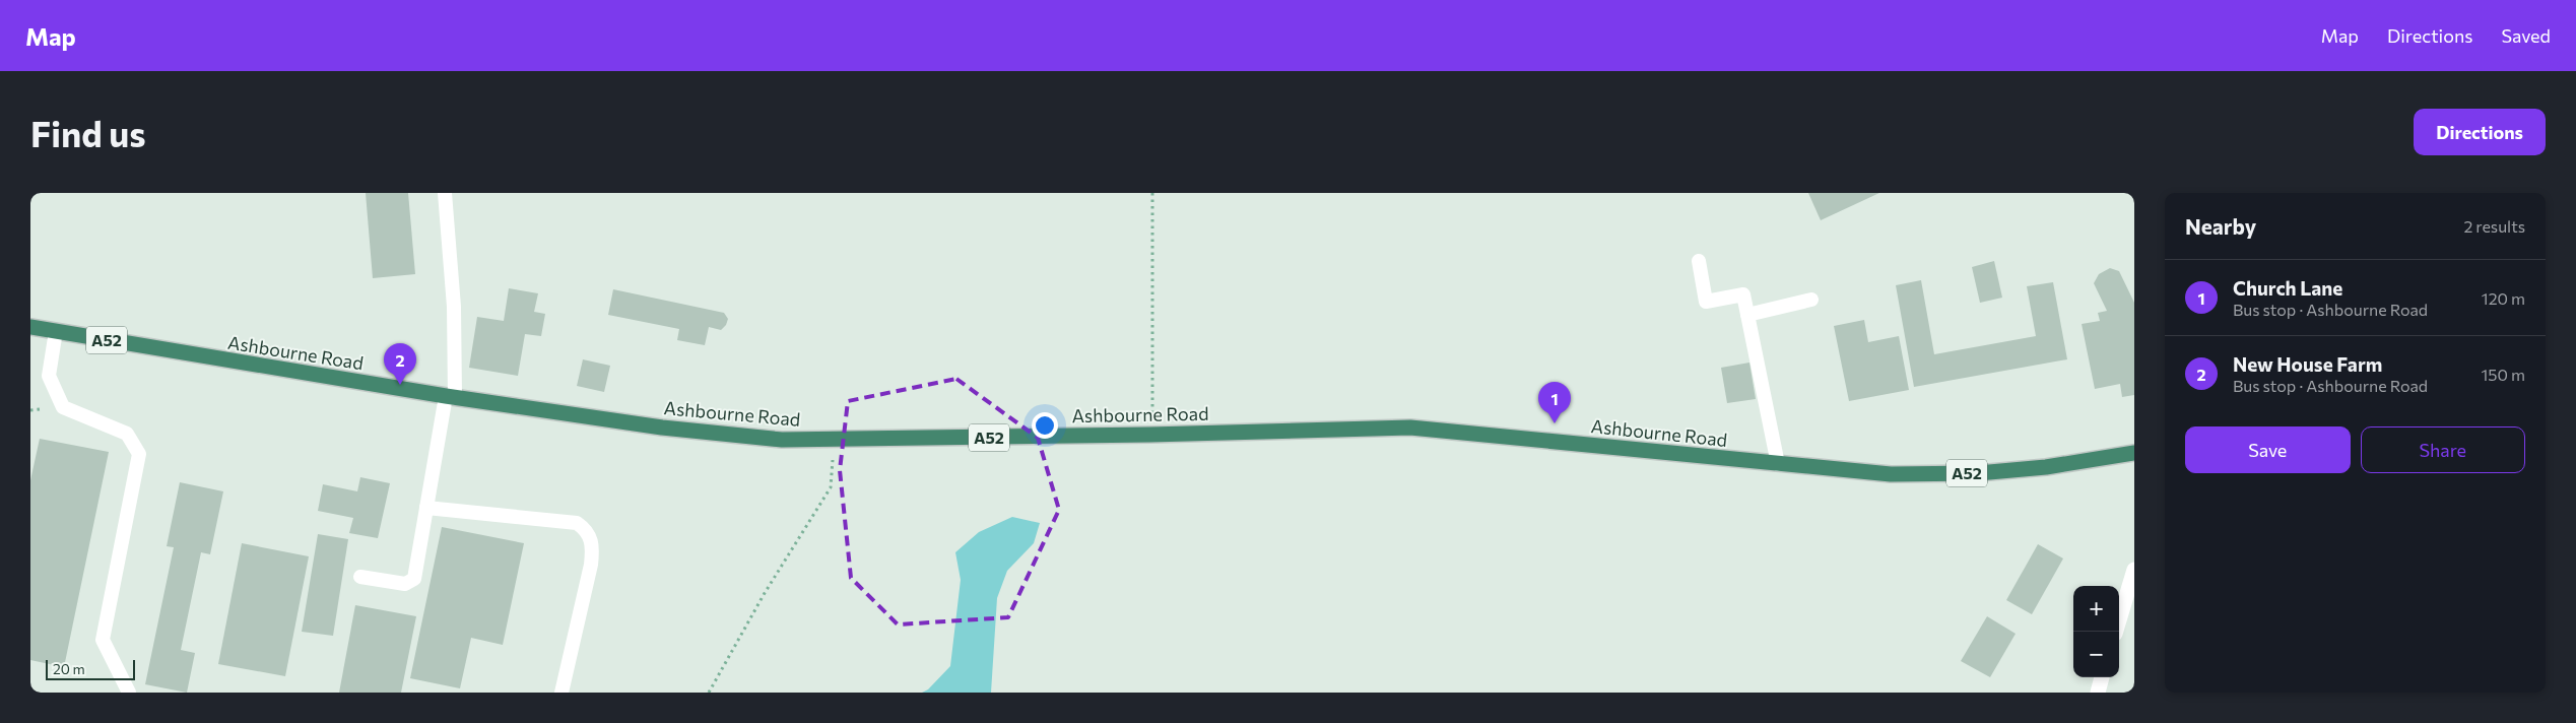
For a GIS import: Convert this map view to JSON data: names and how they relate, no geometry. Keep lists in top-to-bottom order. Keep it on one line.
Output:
{"streets":{"highway":["A52","Ashbourne Road"]},"scale_bar":"20 m","page":{"header":"Map","nav":["Map","Directions","Saved"],"buttons":["Directions",["Save","Share"]],"title":"Find us","heading":["Nearby","2 results"],"list":[{"mark":"1","name":"Church Lane","note":"Bus stop · Ashbourne Road","value":"120 m"},{"mark":"2","name":"New House Farm","note":"Bus stop · Ashbourne Road","value":"150 m"}],"pins":["2","1"],"map_buttons":["+","−"],"scale":"20 m"}}
